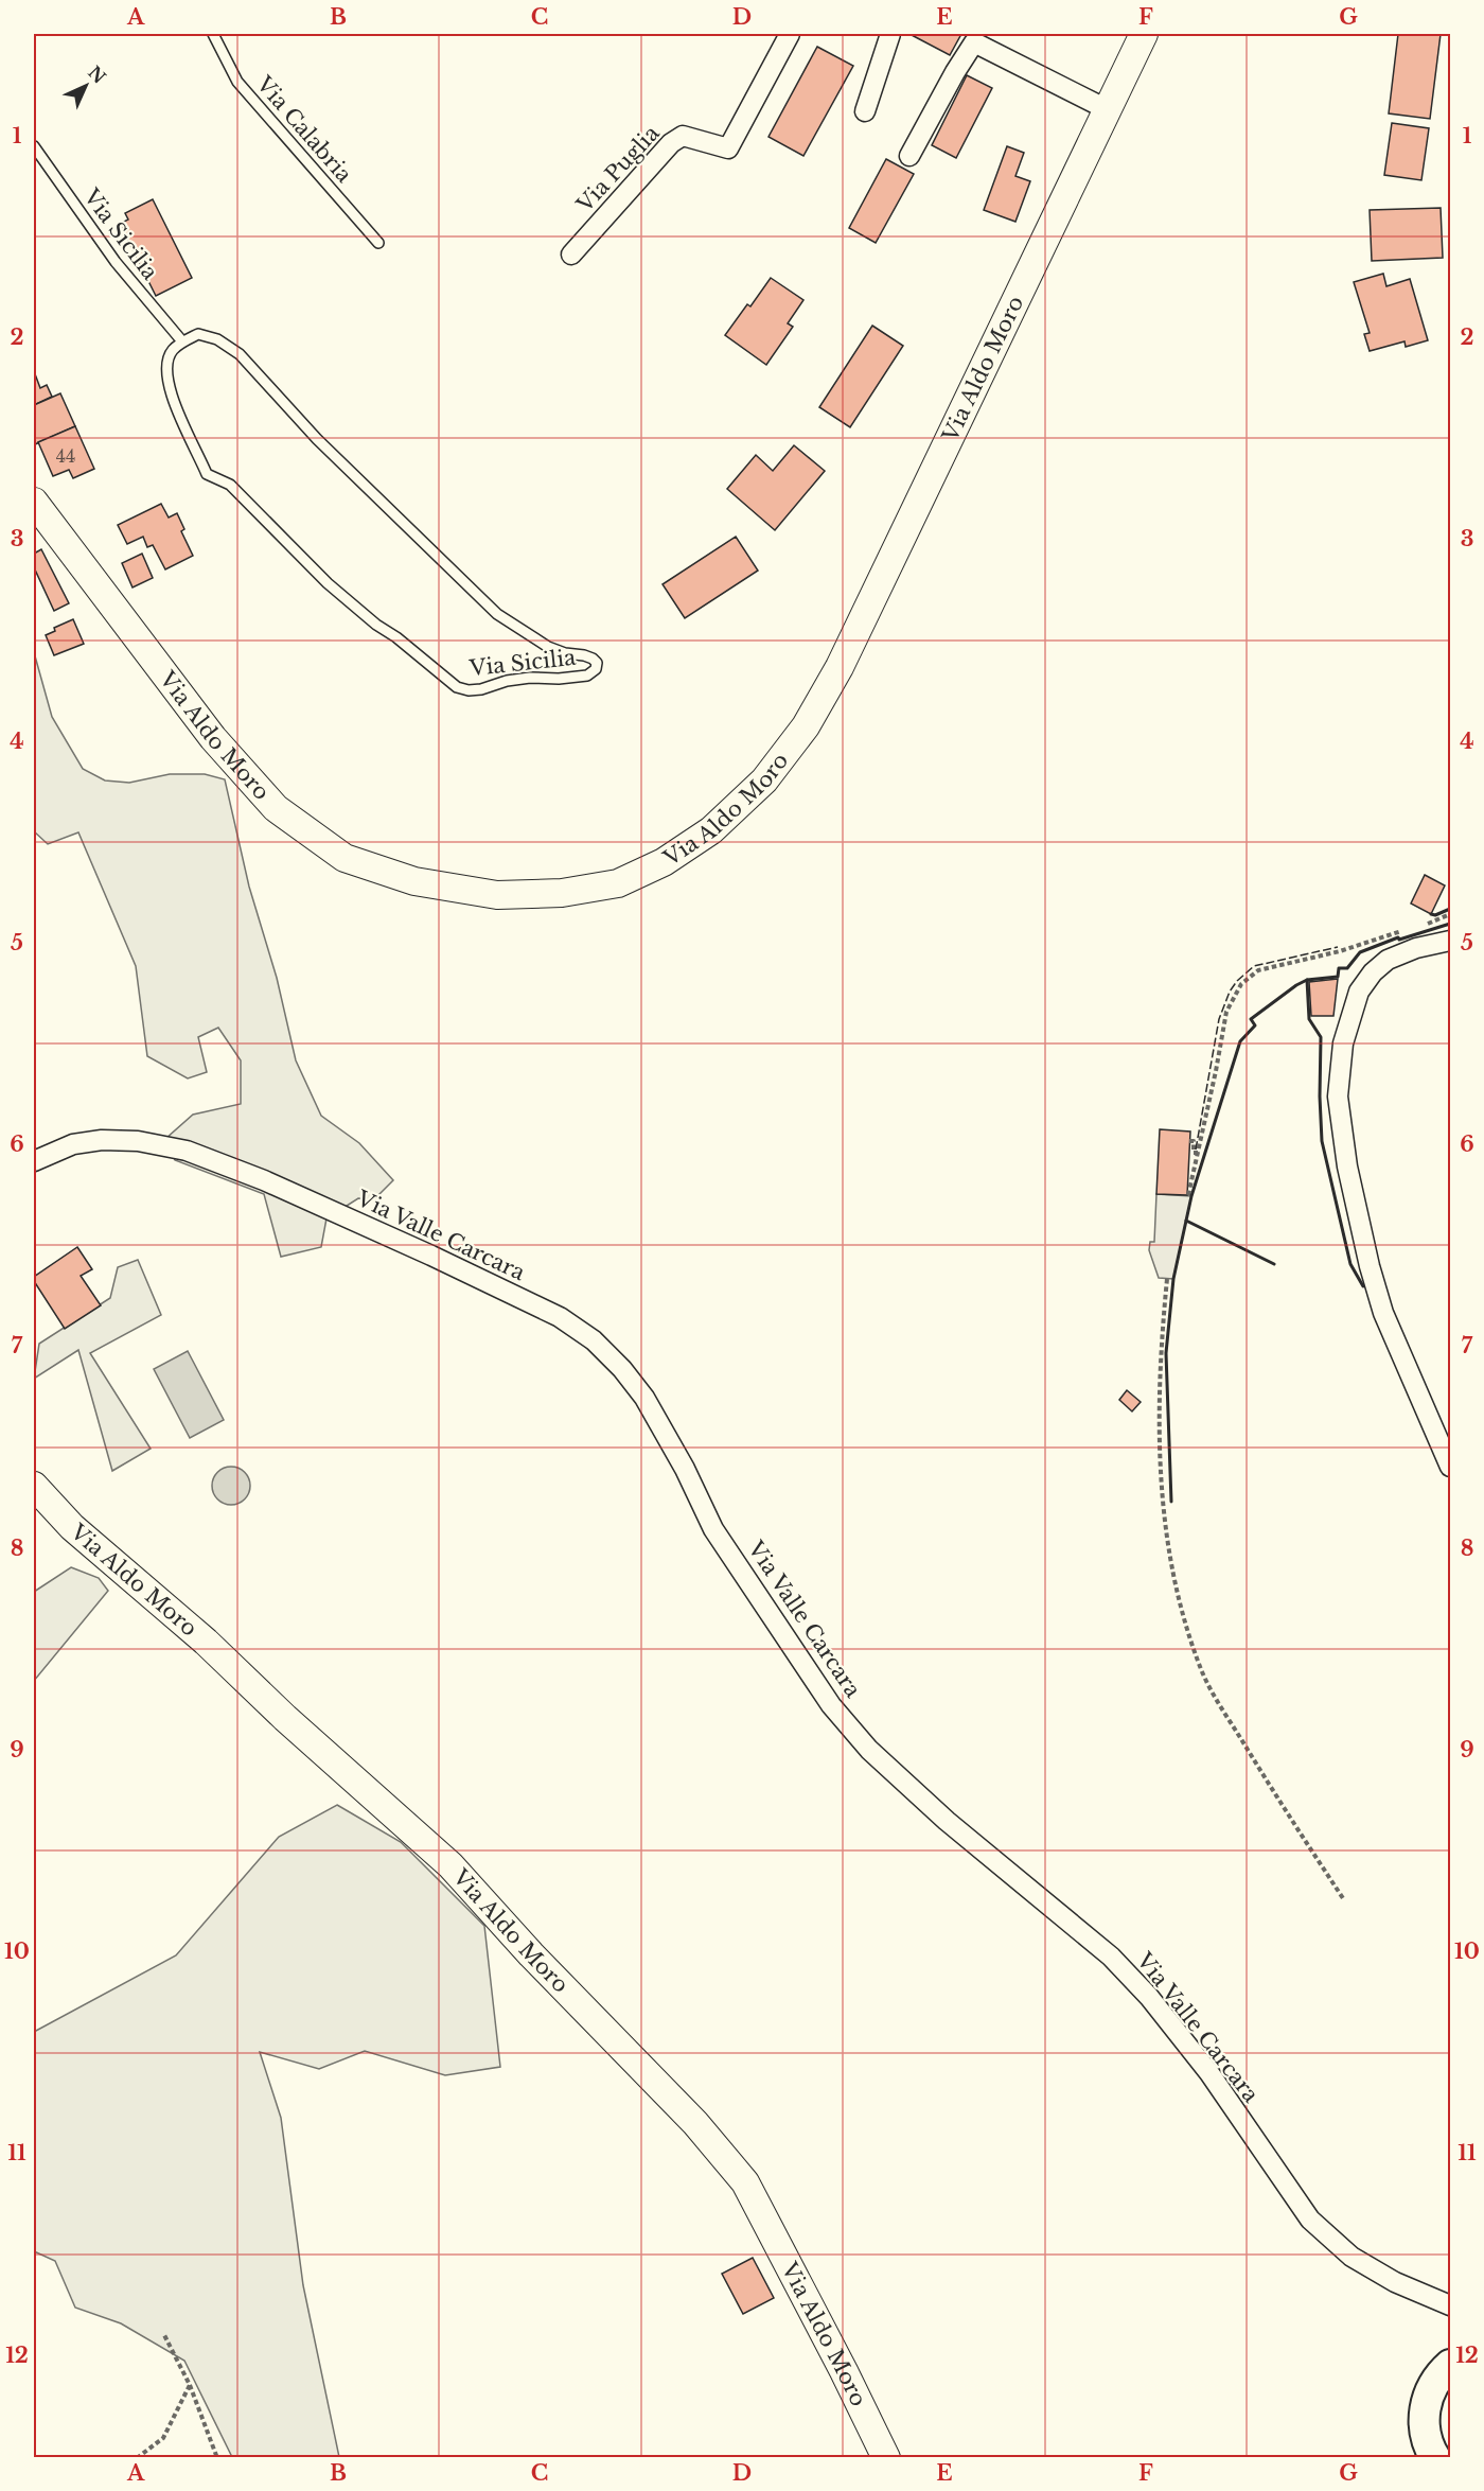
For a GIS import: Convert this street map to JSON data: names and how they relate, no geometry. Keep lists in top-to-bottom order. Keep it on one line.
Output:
{"streets":{"main road":["Via Aldo Moro"],"street":["Via Puglia","Via Valle Carcara"],"lane":["Via Calabria","Via Sicilia"]},"house_numbers":["44"],"north":"top right","grid":{"columns":["A","B","C","D","E","F","G"],"rows":["1","2","3","4","5","6","7","8","9","10","11","12"]}}
